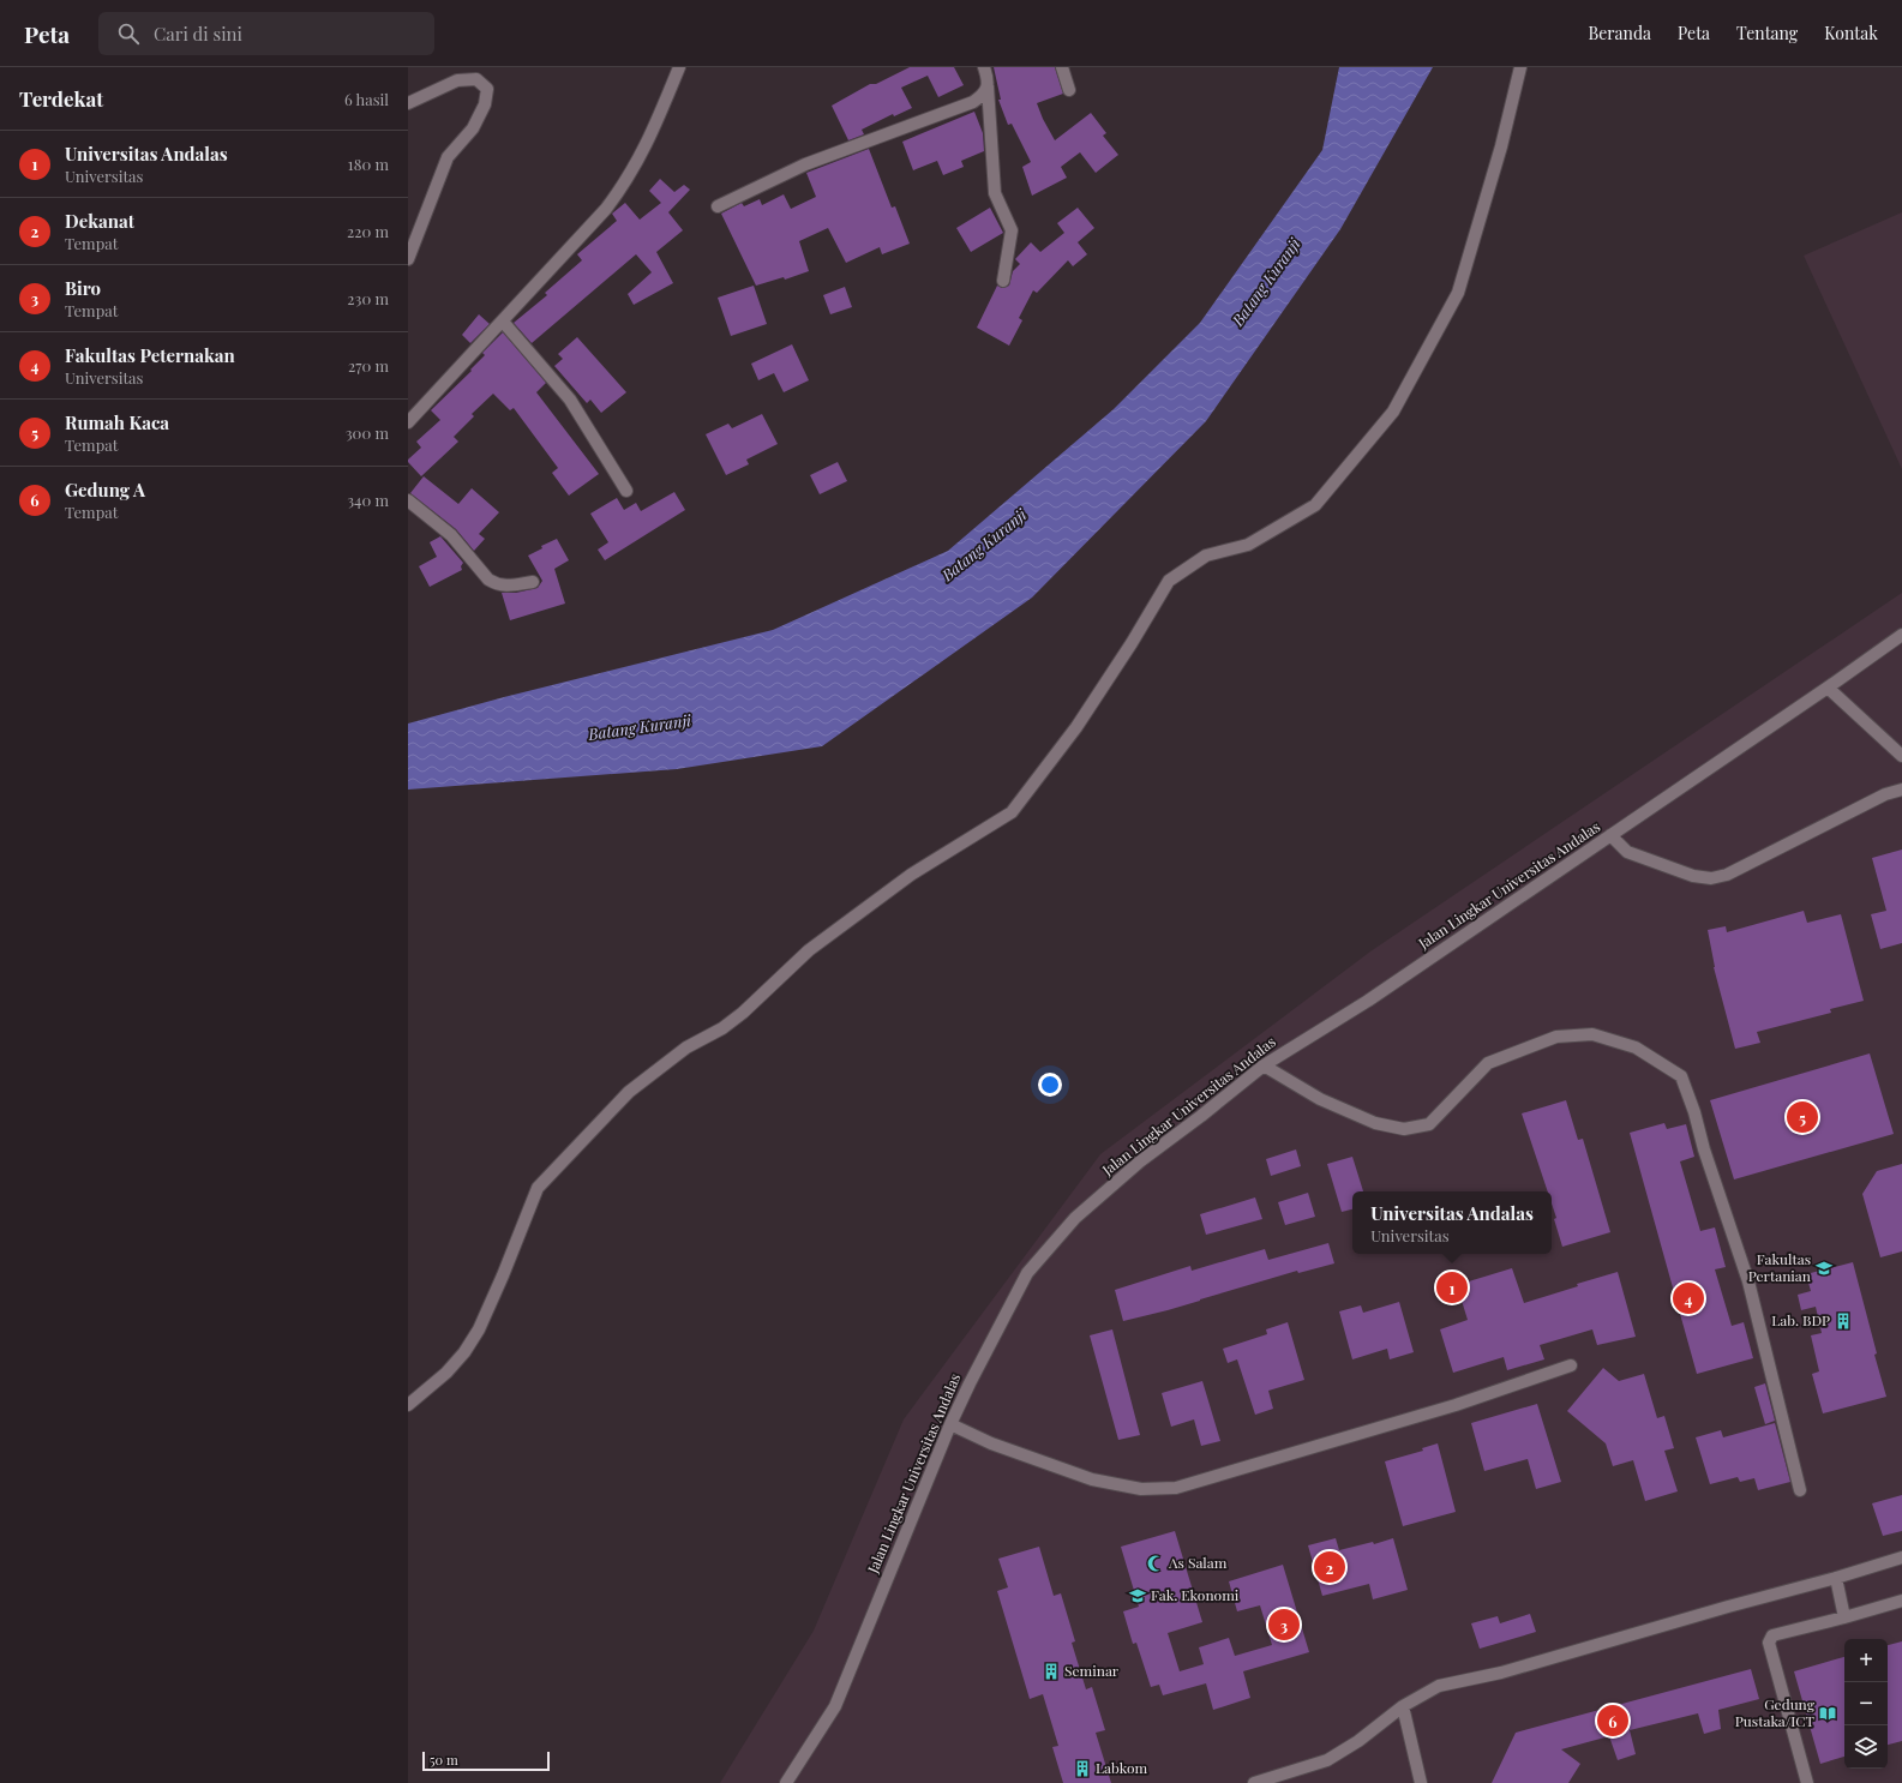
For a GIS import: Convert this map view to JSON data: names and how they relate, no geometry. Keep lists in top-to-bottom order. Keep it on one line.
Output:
{"streets":{"street":["Jalan Lingkar Universitas Andalas"]},"water":["Batang Kuranji"],"places":{"school or university":["Fakultas Pertanian","Fak. Ekonomi"],"building":["Lab. BDP","Seminar","Labkom"],"mosque":["As Salam"],"library":["Gedung Pustaka/ICT"]},"scale_bar":"50 m","page":{"header":"Peta","search":"Cari di sini","nav":["Beranda","Peta","Tentang","Kontak"],"heading":["Terdekat","6 hasil"],"list":[{"mark":"1","name":"Universitas Andalas","note":"Universitas","value":"180 m"},{"mark":"2","name":"Dekanat","note":"Tempat","value":"220 m"},{"mark":"3","name":"Biro","note":"Tempat","value":"230 m"},{"mark":"4","name":"Fakultas Peternakan","note":"Universitas","value":"270 m"},{"mark":"5","name":"Rumah Kaca","note":"Tempat","value":"300 m"},{"mark":"6","name":"Gedung A","note":"Tempat","value":"340 m"}],"pins":["5","1","4","2","3","6"],"popup":["Universitas Andalas","Universitas"],"map_buttons":["+","−"],"scale":"50 m"}}
